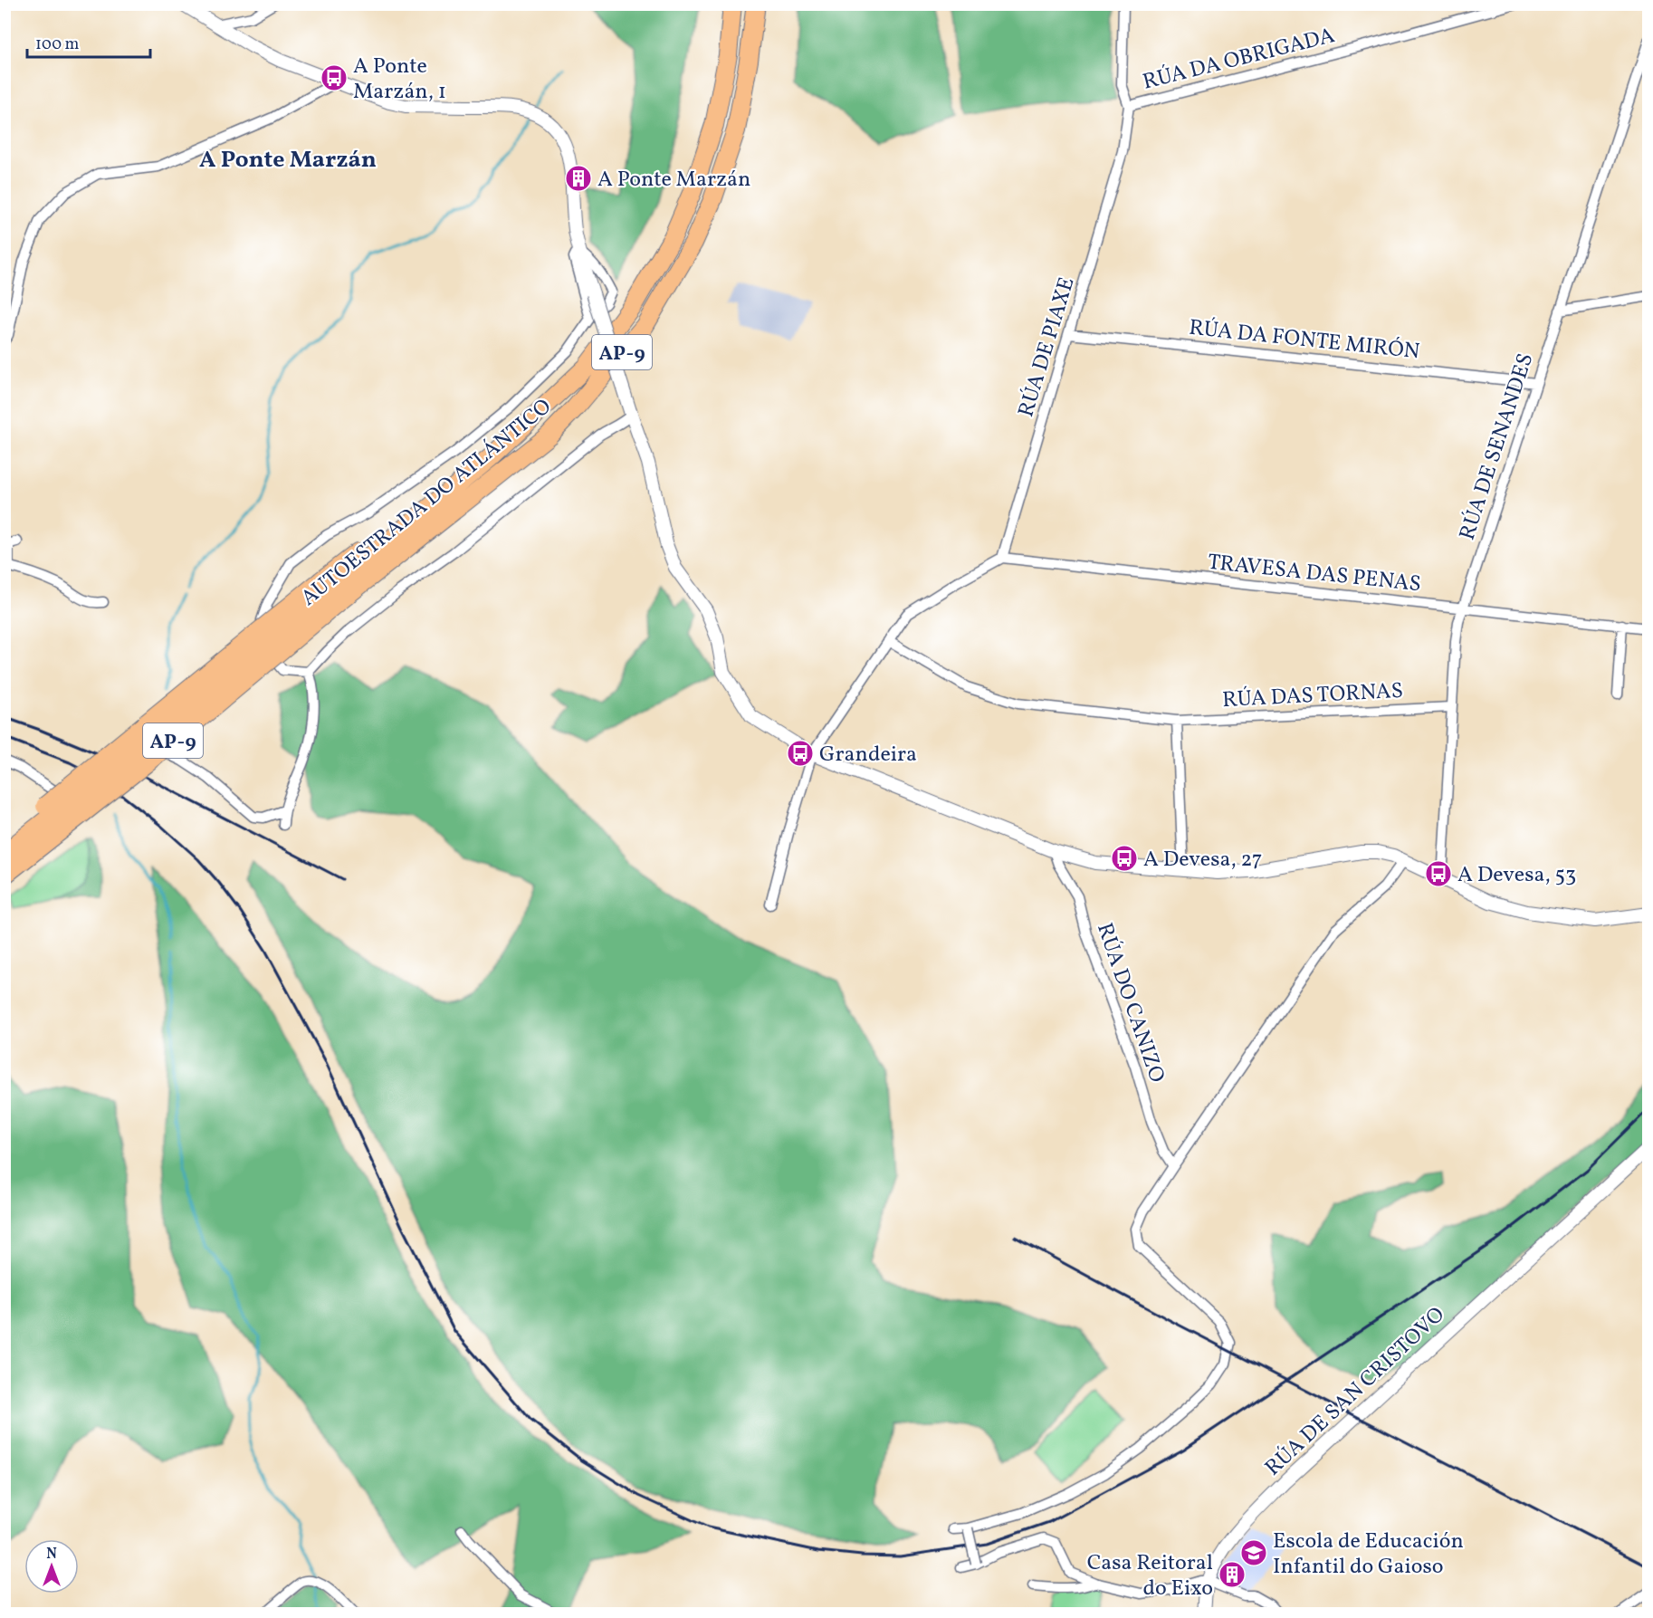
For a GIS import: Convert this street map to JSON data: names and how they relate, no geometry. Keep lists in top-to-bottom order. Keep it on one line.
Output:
{"streets":{"highway":["AP-9","AUTOESTRADA DO ATLÁNTICO"],"street":["RÚA DA OBRIGADA","RÚA DA FONTE MIRÓN","RÚA DE PIAXE","RÚA DE SENANDES","TRAVESA DAS PENAS","RÚA DAS TORNAS","RÚA DO CANIZO","RÚA DE SAN CRISTOVO"]},"crossings":[["RÚA DA OBRIGADA","RÚA DE PIAXE"],["RÚA DA FONTE MIRÓN","RÚA DE PIAXE"],["RÚA DA FONTE MIRÓN","RÚA DE SENANDES"],["RÚA DE PIAXE","TRAVESA DAS PENAS"],["RÚA DE SENANDES","TRAVESA DAS PENAS"],["RÚA DE SENANDES","RÚA DAS TORNAS"]],"districts":["A Ponte Marzán"],"places":{"bus stop":["A Ponte Marzán, 1","Grandeira","A Devesa, 27","A Devesa, 53"],"building":["A Ponte Marzán","Casa Reitoral do Eixo"],"school or university":["Escola de Educación Infantil do Gaioso"]},"scale_bar":"100 m","north":"top"}
